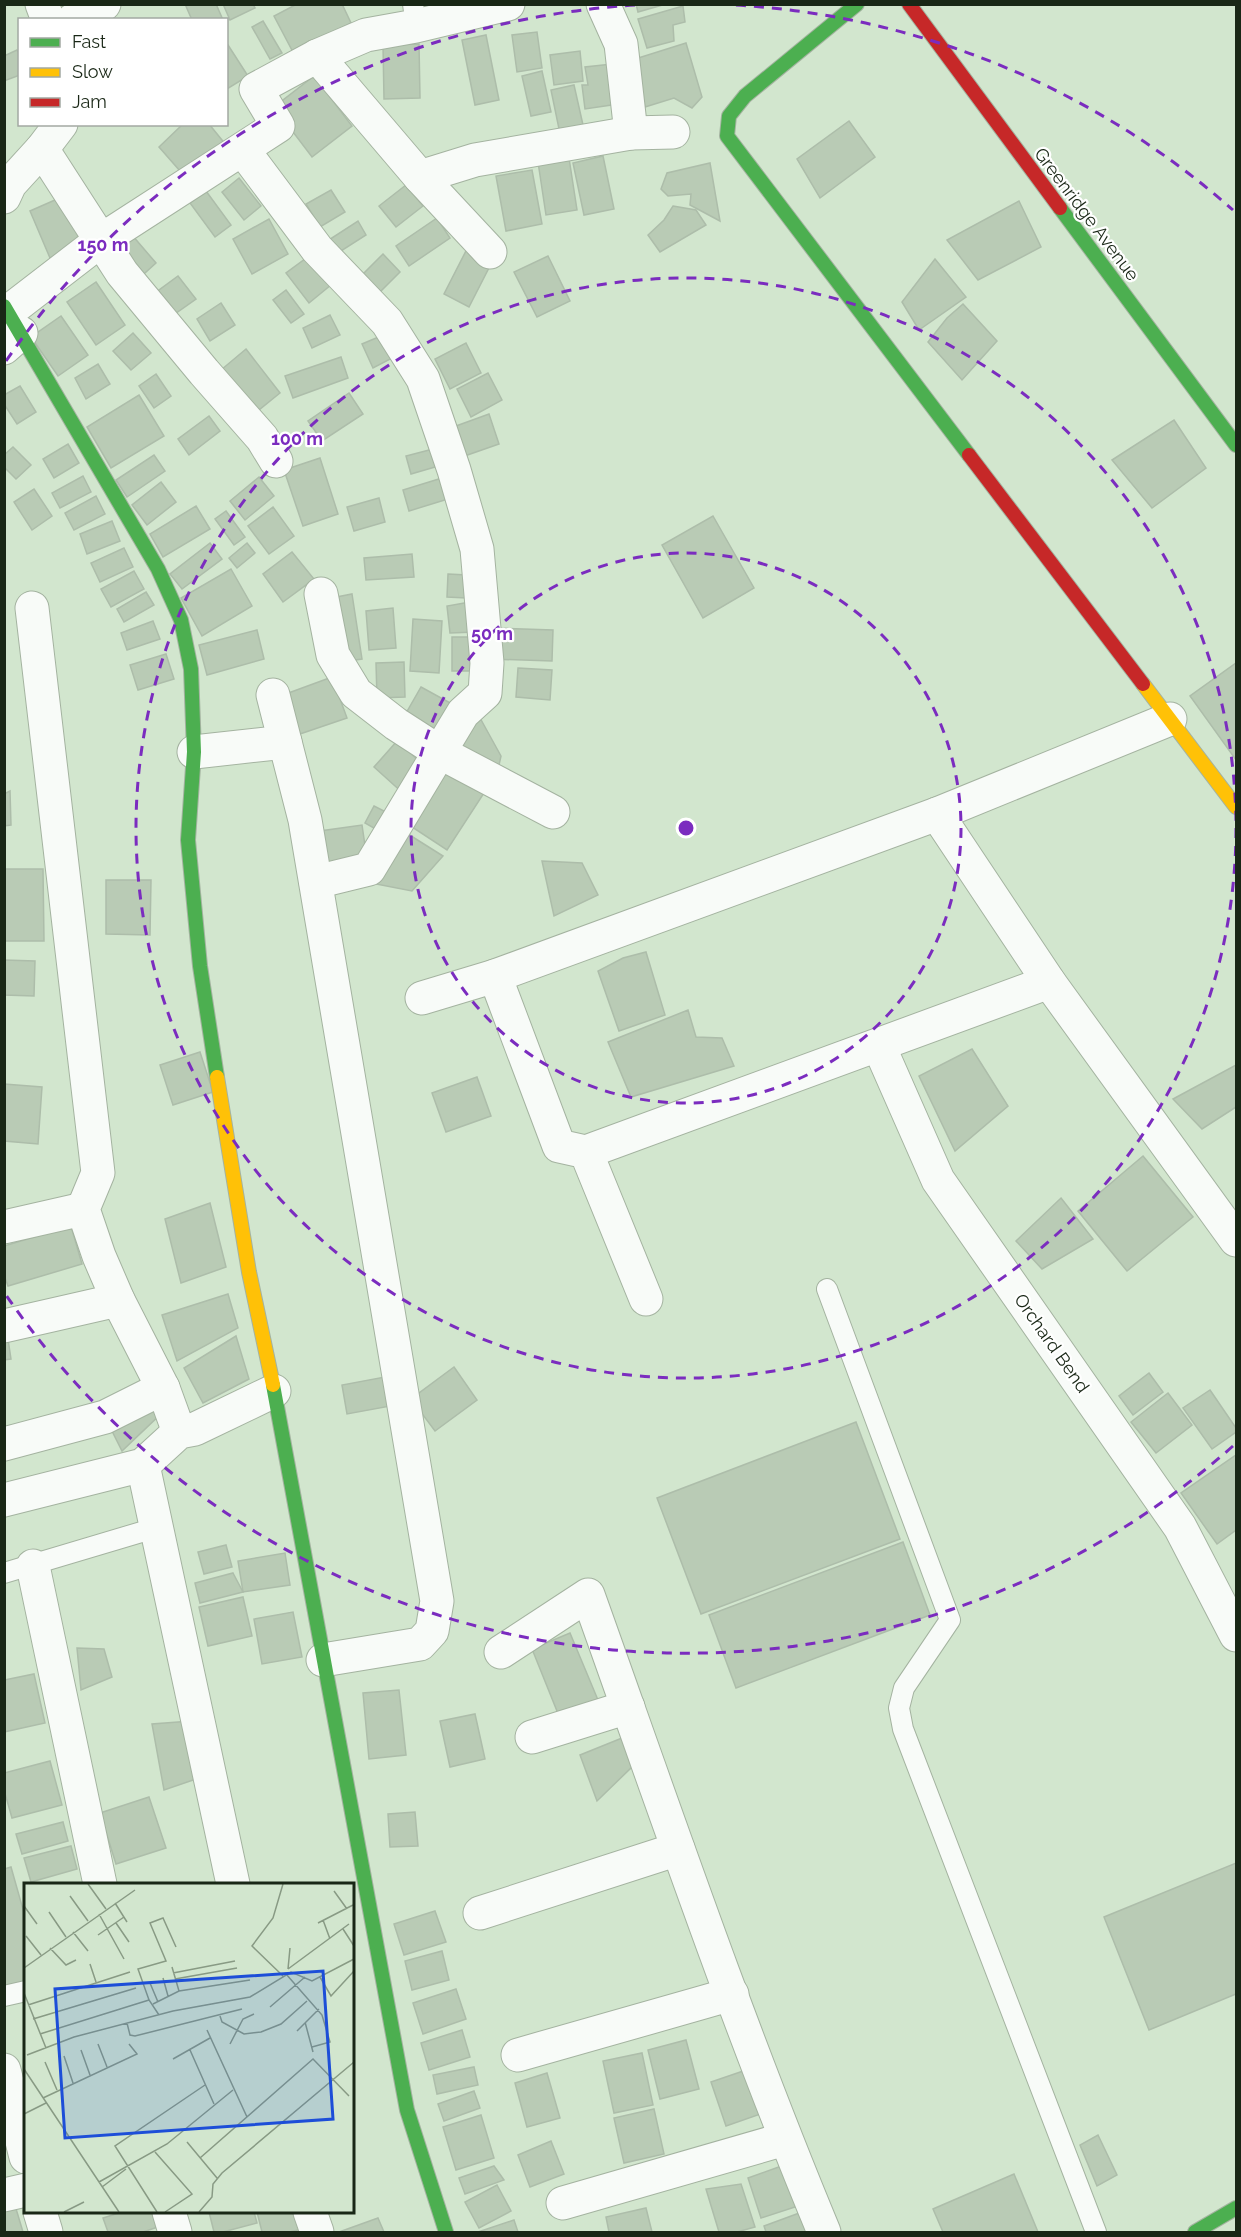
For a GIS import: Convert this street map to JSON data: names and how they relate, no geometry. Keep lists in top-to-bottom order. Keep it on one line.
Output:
{"streets":{"street":["Greenridge Avenue","Orchard Bend"]},"legend":["Fast","Slow","Jam"],"rings":["150 m","100 m","50 m"]}
